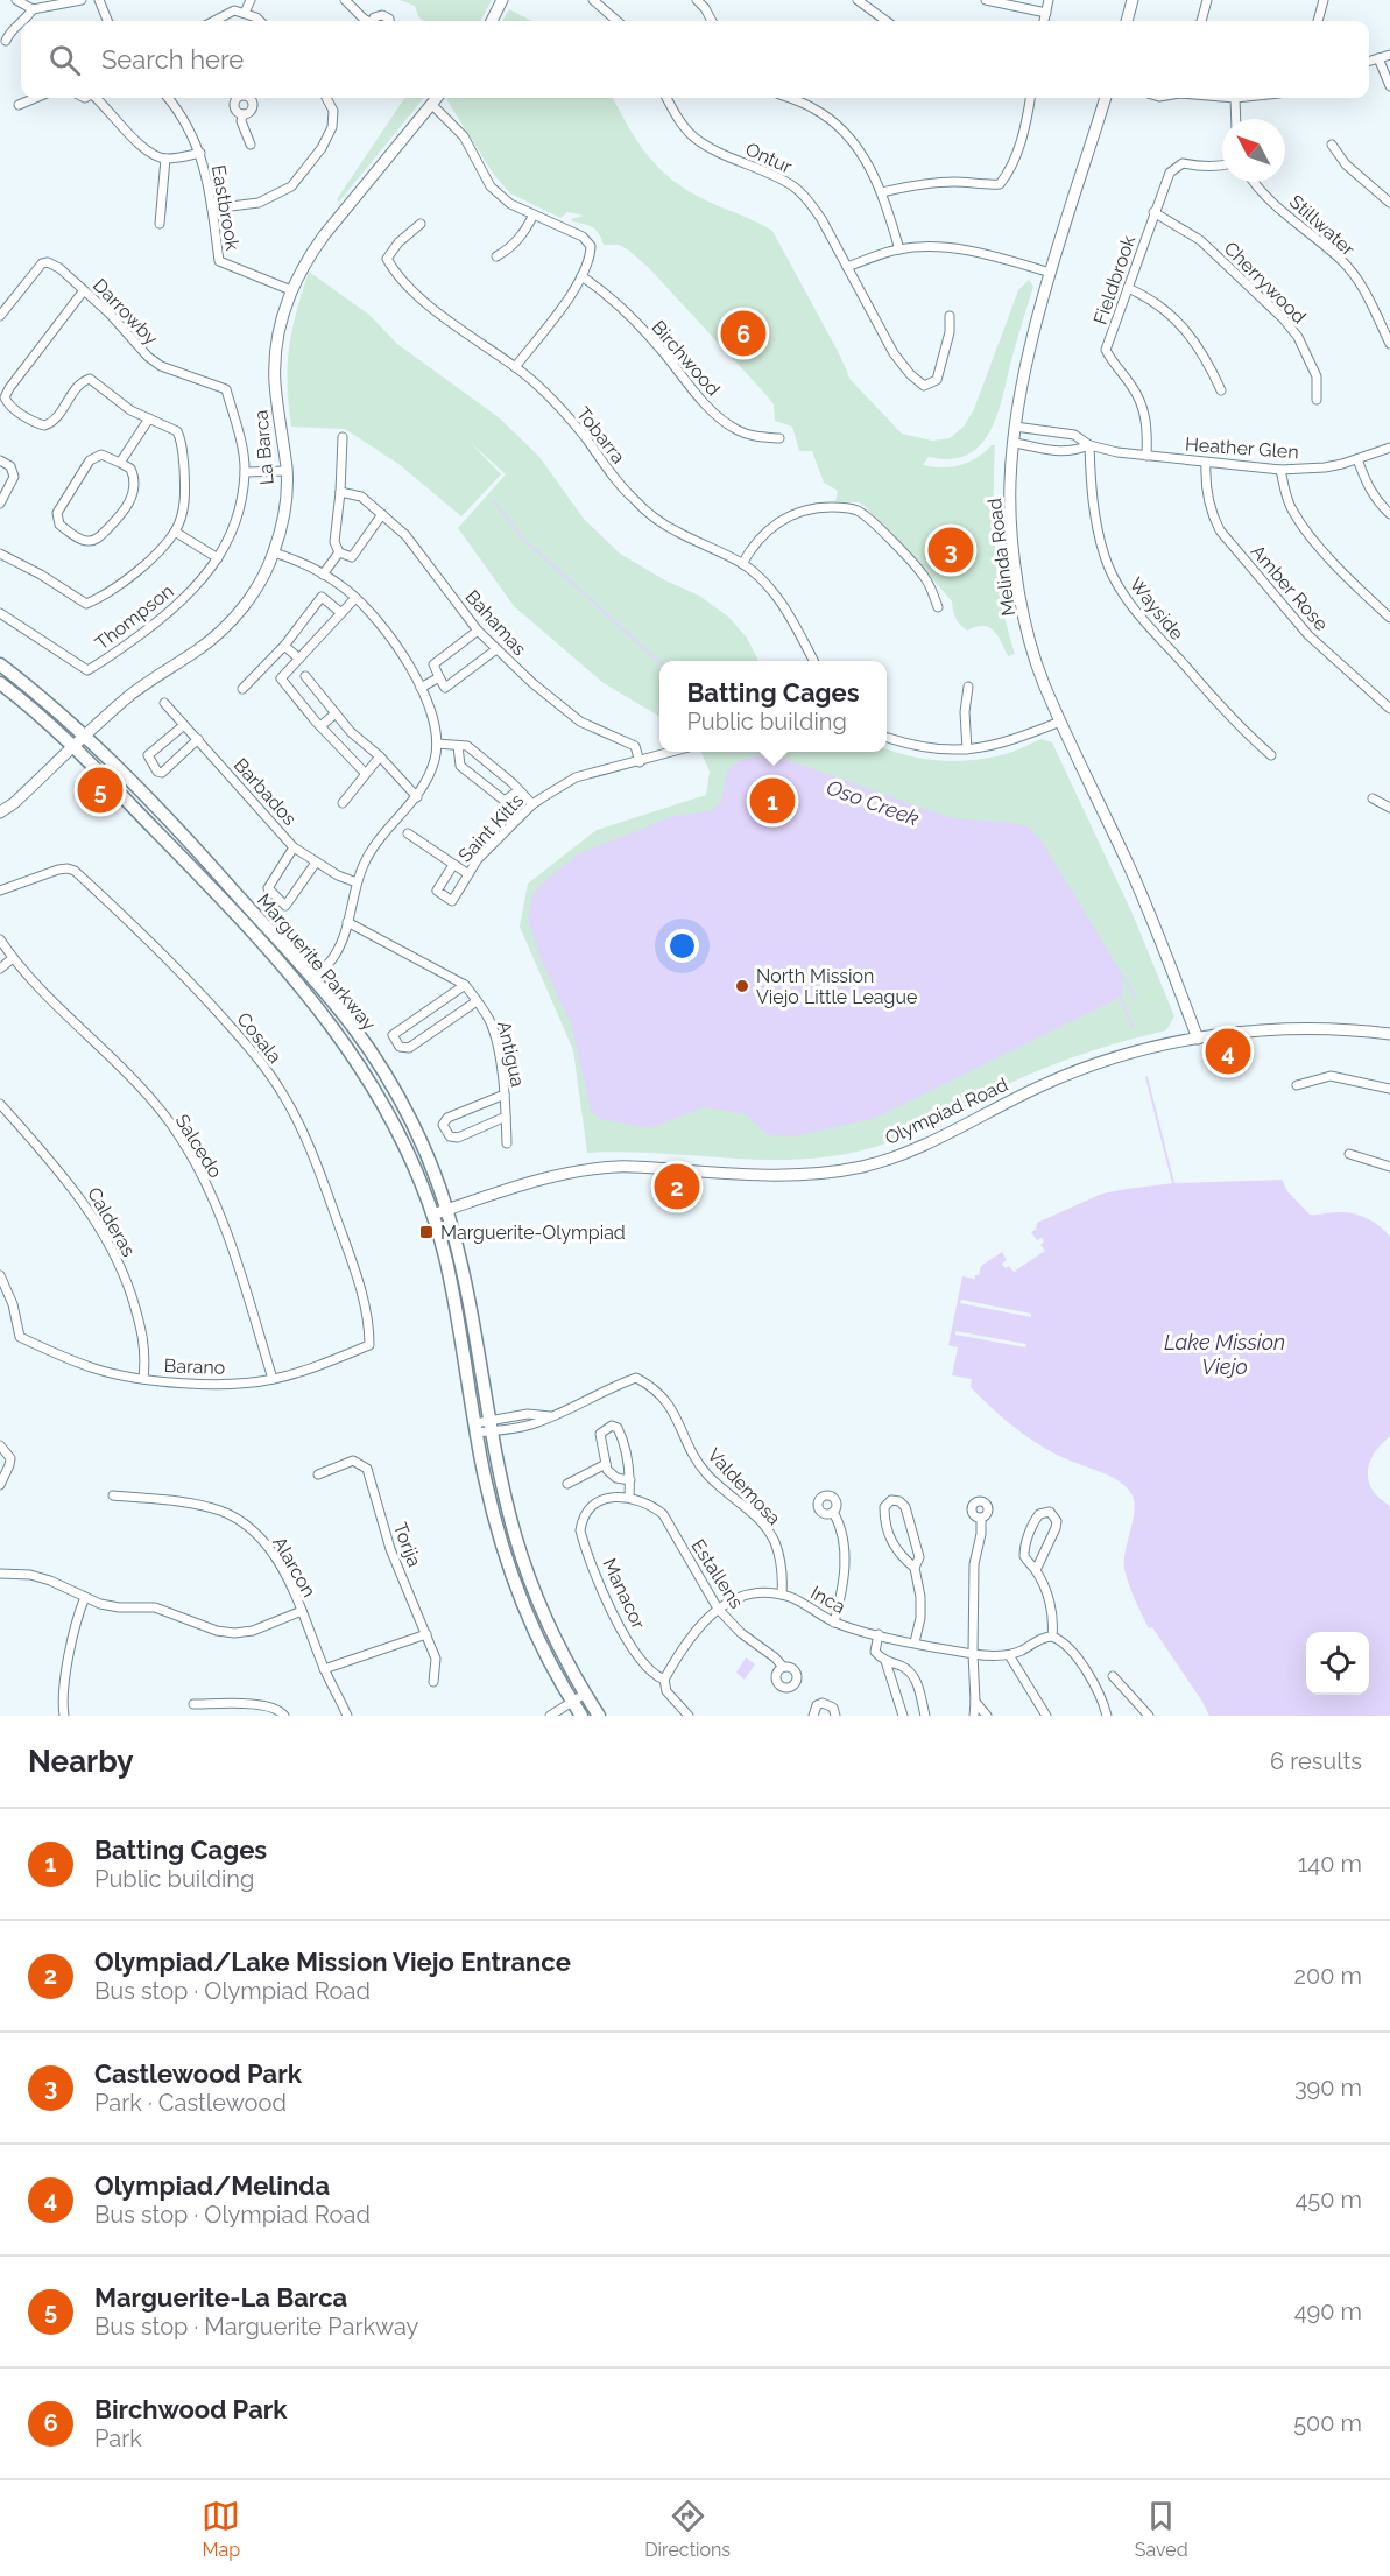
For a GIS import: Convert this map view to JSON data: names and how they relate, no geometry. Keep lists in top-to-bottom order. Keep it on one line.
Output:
{"streets":{"main road":["La Barca","Melinda Road","Marguerite Parkway","Olympiad Road"],"street":["Ontur","Eastbrook","Stillwater","Fieldbrook","Cherrywood","Darrowby","Birchwood","Tobarra","Heather Glen","Amber Rose","Wayside","Thompson","Bahamas","Barbados","Saint Kitts","Cosala","Antigua","Salcedo","Calderas","Barano","Valdemosa","Torija","Alarcon","Estallens","Manacor","Inca"]},"crossings":[["Eastbrook","La Barca"],["Fieldbrook","Cherrywood"],["Fieldbrook","Heather Glen"],["Darrowby","Thompson"],["La Barca","Marguerite Parkway"],["Heather Glen","Melinda Road"],["Heather Glen","Amber Rose"],["Heather Glen","Wayside"],["Melinda Road","Olympiad Road"],["Bahamas","Saint Kitts"],["Marguerite Parkway","Olympiad Road"],["Cosala","Barano"],["Salcedo","Barano"],["Calderas","Barano"],["Valdemosa","Inca"],["Estallens","Manacor"],["Estallens","Inca"],["Manacor","Inca"]],"water":["Oso Creek","Lake Mission Viejo"],"places":{"other":["North Mission Viejo Little League"],"transit":["Marguerite-Olympiad"]},"north":"top left","page":{"search":"Search here","pins":["6","3","5","1","4","2"],"popup":["Batting Cages","Public building"],"heading":["Nearby","6 results"],"list":[{"mark":"1","name":"Batting Cages","note":"Public building","value":"140 m"},{"mark":"2","name":"Olympiad/Lake Mission Viejo Entrance","note":"Bus stop · Olympiad Road","value":"200 m"},{"mark":"3","name":"Castlewood Park","note":"Park · Castlewood","value":"390 m"},{"mark":"4","name":"Olympiad/Melinda","note":"Bus stop · Olympiad Road","value":"450 m"},{"mark":"5","name":"Marguerite-La Barca","note":"Bus stop · Marguerite Parkway","value":"490 m"},{"mark":"6","name":"Birchwood Park","note":"Park","value":"500 m"}],"nav":["Map","Directions","Saved"]}}
